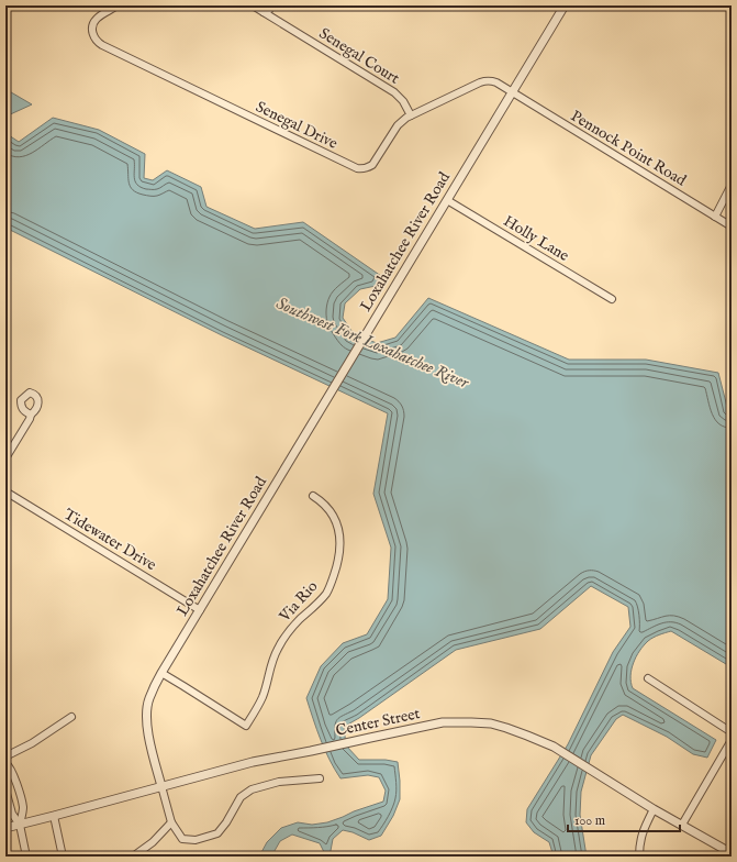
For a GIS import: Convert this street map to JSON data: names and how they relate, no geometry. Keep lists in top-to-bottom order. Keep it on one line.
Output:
{"streets":{"street":["Senegal Court","Senegal Drive","Pennock Point Road","Holly Lane","Loxahatchee River Road","Tidewater Drive","Via Rio","Center Street"]},"crossings":[["Senegal Court","Senegal Drive"],["Senegal Drive","Pennock Point Road"],["Senegal Drive","Loxahatchee River Road"],["Pennock Point Road","Loxahatchee River Road"],["Holly Lane","Loxahatchee River Road"],["Loxahatchee River Road","Tidewater Drive"],["Loxahatchee River Road","Via Rio"],["Loxahatchee River Road","Center Street"]],"water":["Southwest Fork Loxahatchee River"],"scale_bar":"100 m"}
